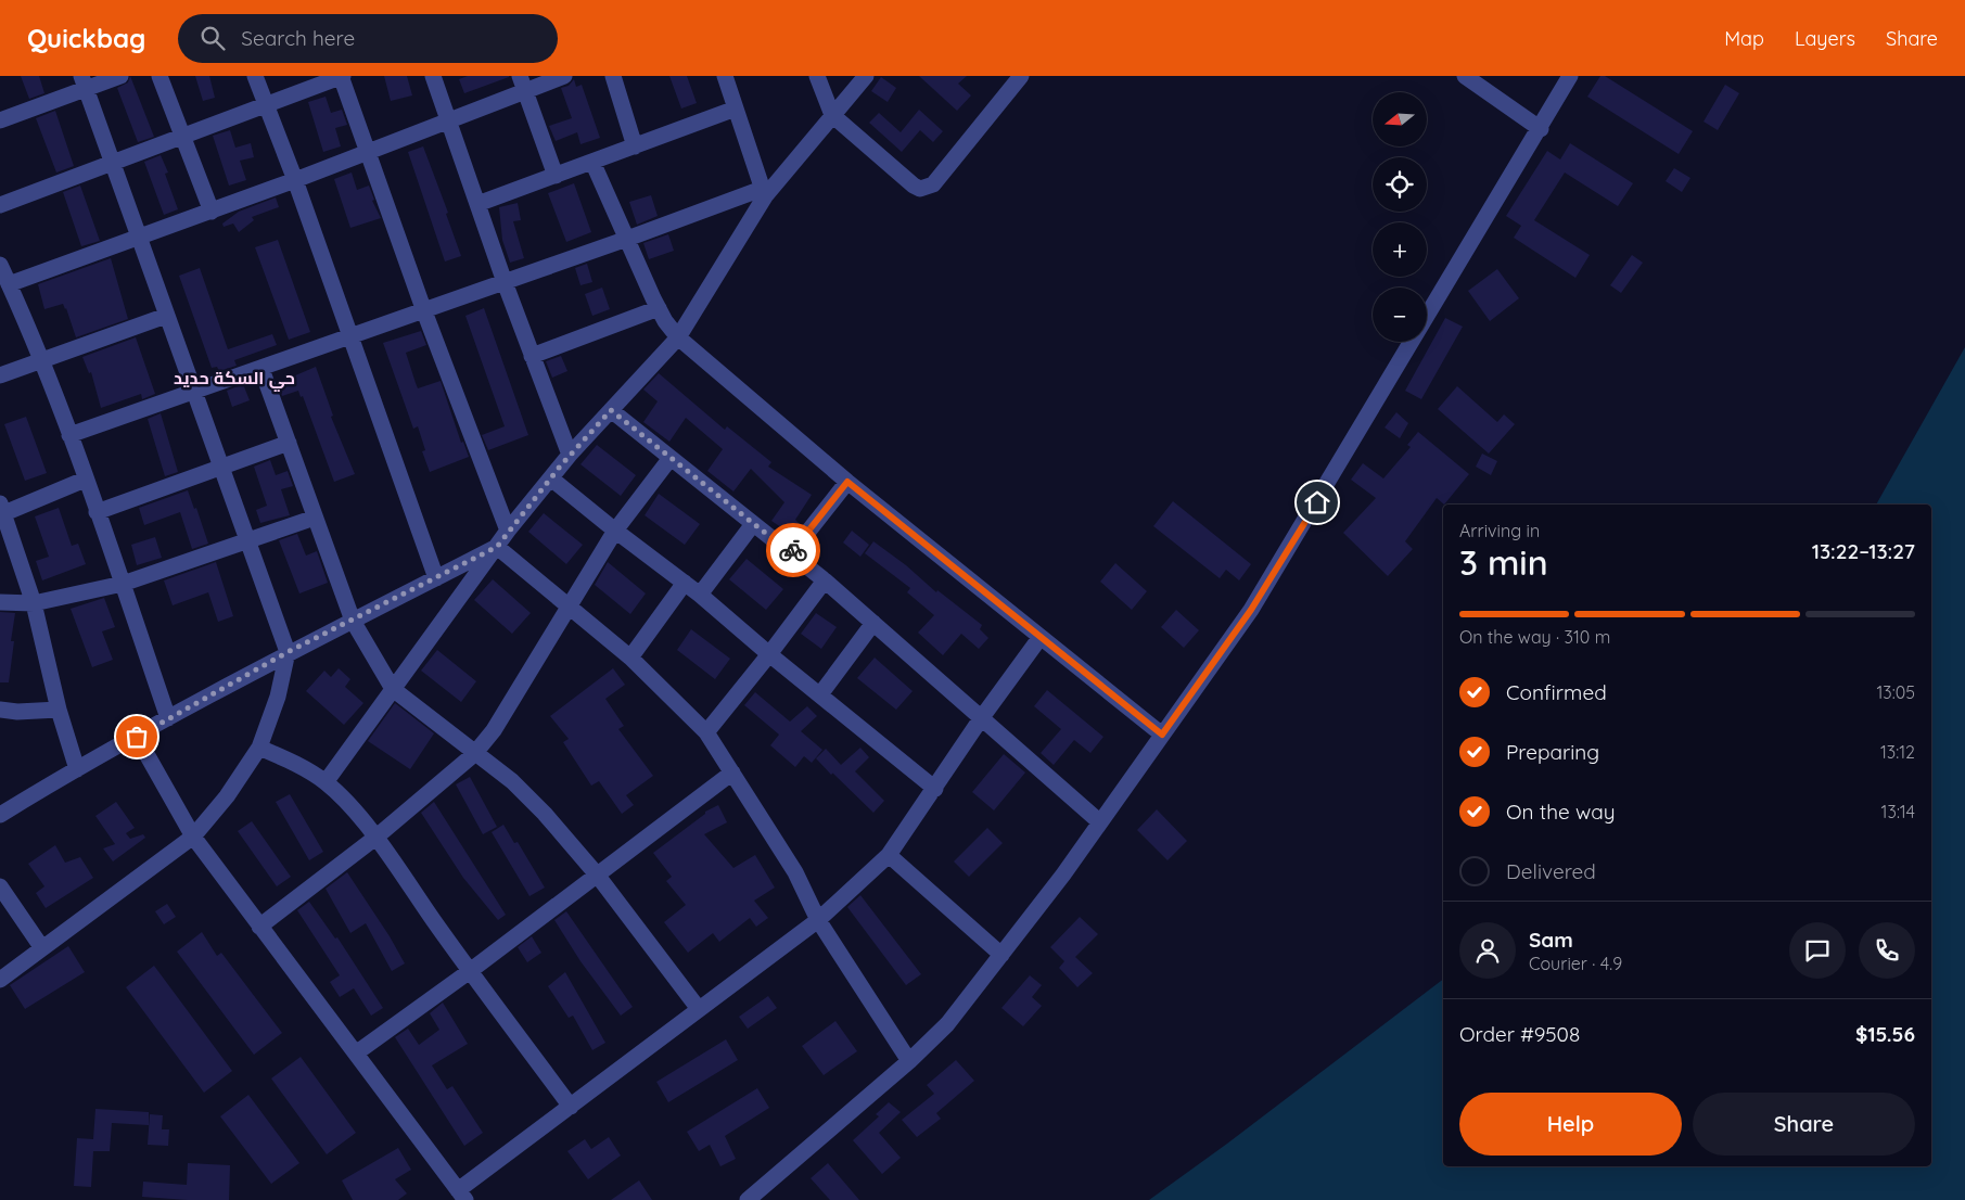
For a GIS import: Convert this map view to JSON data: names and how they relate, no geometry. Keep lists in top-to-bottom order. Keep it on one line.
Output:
{"districts":["حي السكة حديد"],"north":"left","page":{"header":"Quickbag","search":"Search here","nav":["Map","Layers","Share"],"map_buttons":["+","−"],"heading":["3 min","Arriving in","13:22–13:27"],"panel":["Sam","Courier · 4.9","Order #9508","$15.56"],"bar":"On the way · 310 m","list":[["Confirmed","13:05"],["Preparing","13:12"],["On the way","13:14"],"Delivered"],"buttons":["Help","Share"]}}
